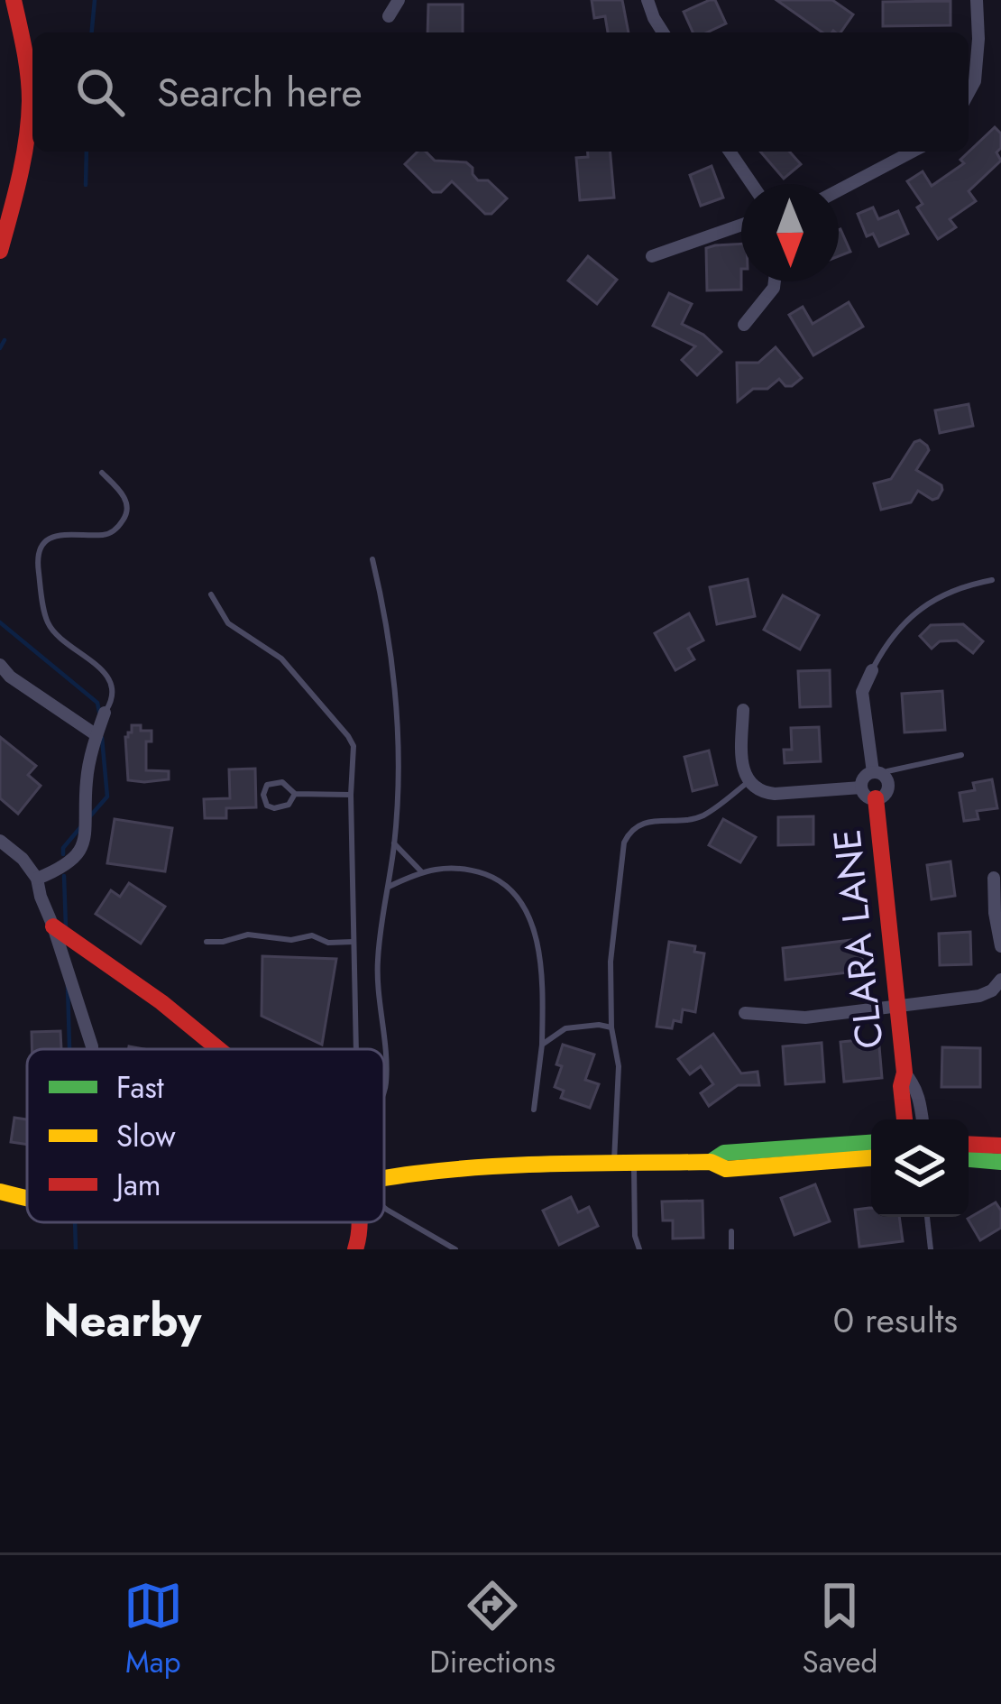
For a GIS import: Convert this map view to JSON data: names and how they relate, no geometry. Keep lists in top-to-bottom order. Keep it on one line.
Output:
{"streets":{"street":["CLARA LANE"]},"legend":["Fast","Slow","Jam"],"north":"bottom","page":{"search":"Search here","heading":["Nearby","0 results"],"nav":["Map","Directions","Saved"]}}
